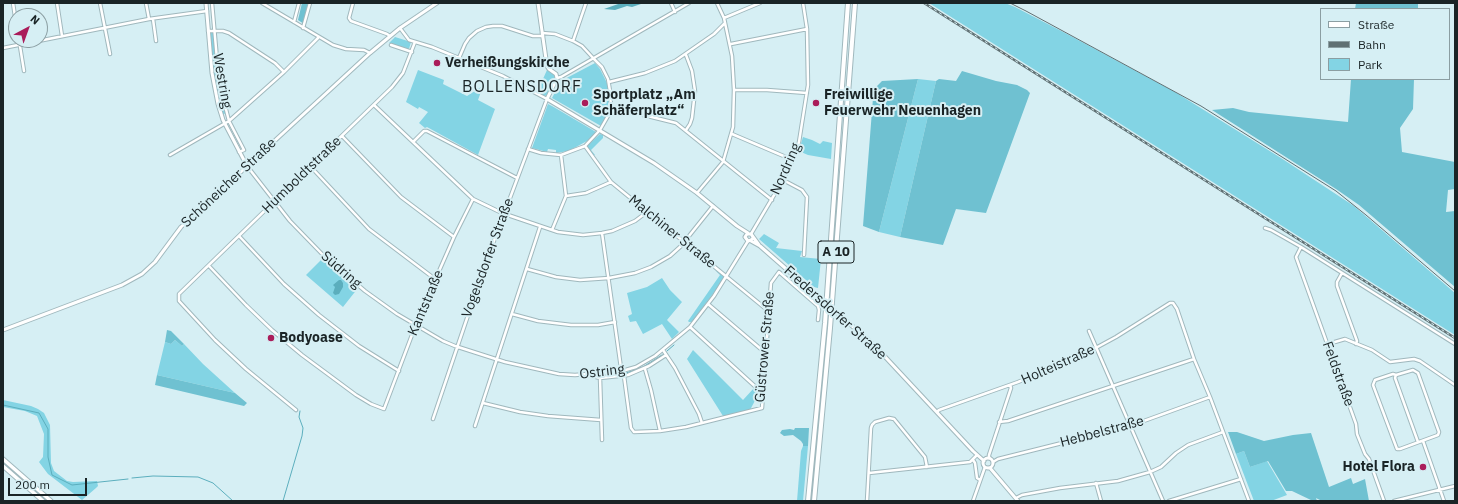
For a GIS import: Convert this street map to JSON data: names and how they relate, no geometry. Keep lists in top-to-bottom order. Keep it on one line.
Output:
{"streets":{"highway":["A 10"],"street":["Westring","Nordring","Humboldtstraße","Schöneicher Straße","Malchiner Straße","Vogelsdorfer Straße","Südring","Kantstraße","Fredersdorfer Straße","Güstrower Straße","Holteistraße","Ostring","Feldstraße","Hebbelstraße"]},"crossings":[["Westring","Schöneicher Straße"],["Westring","Südring"],["Nordring","Fredersdorfer Straße"],["Humboldtstraße","Südring"],["Humboldtstraße","Kantstraße"],["Schöneicher Straße","Südring"],["Malchiner Straße","Güstrower Straße"],["Malchiner Straße","Ostring"],["Vogelsdorfer Straße","Südring"],["Vogelsdorfer Straße","Ostring"],["Südring","Kantstraße"],["Südring","Ostring"],["Fredersdorfer Straße","Holteistraße"],["Fredersdorfer Straße","Ostring"],["Fredersdorfer Straße","Hebbelstraße"],["Güstrower Straße","Ostring"]],"districts":["BOLLENSDORF"],"places":["Verheißungskirche","Sportplatz „Am Schäferplatz“","Freiwillige Feuerwehr Neuenhagen","Bodyoase","Hotel Flora"],"legend":["Straße","Bahn","Park"],"scale_bar":"200 m","north":"top right"}
